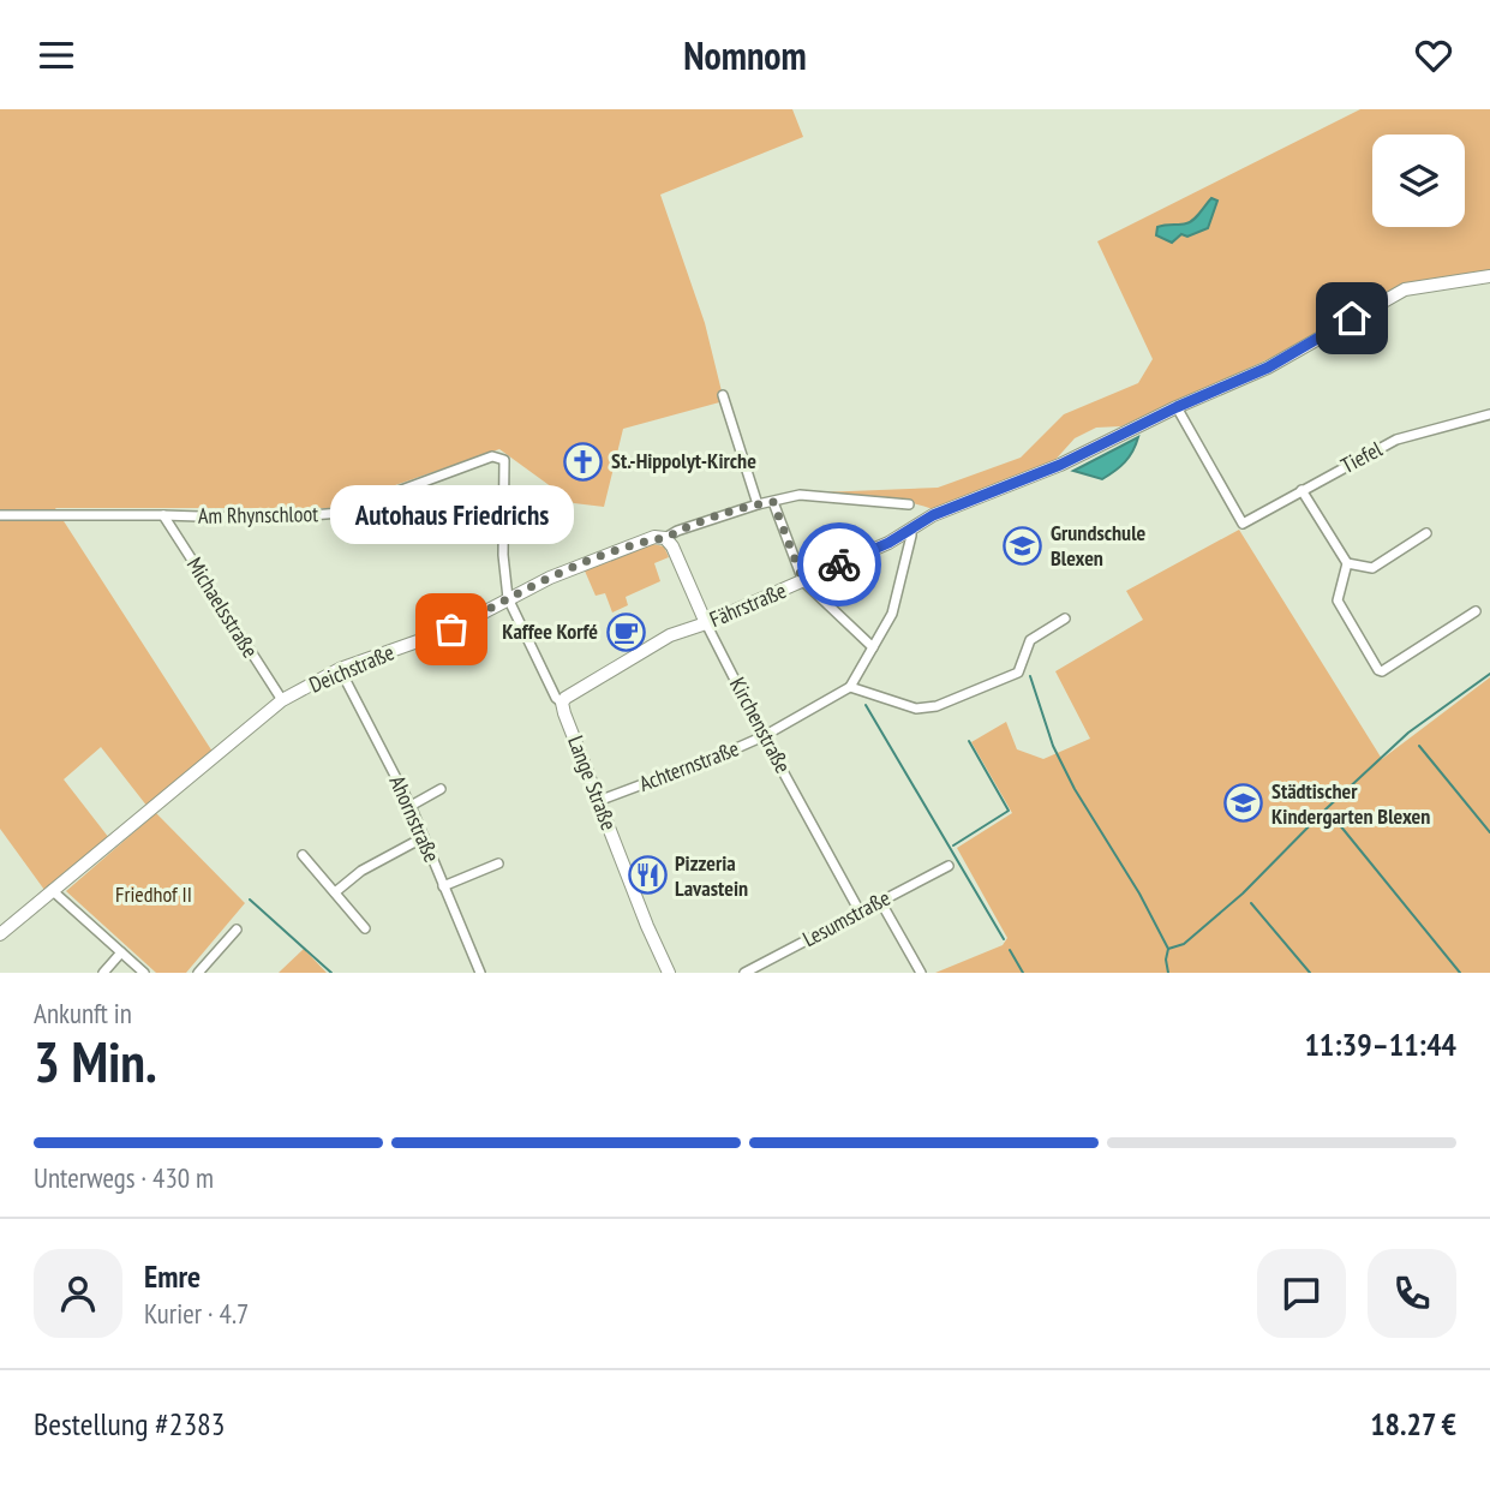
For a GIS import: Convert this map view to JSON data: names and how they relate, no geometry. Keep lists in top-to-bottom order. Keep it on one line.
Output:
{"streets":{"street":["Tiefel","Am Rhynschloot","Fährstraße","Michaelsstraße","Deichstraße","Kirchenstraße","Achternstraße","Lange Straße","Ahornstraße","Lesumstraße"]},"crossings":[["Tiefel","Fährstraße"],["Am Rhynschloot","Michaelsstraße"],["Am Rhynschloot","Lange Straße"],["Fährstraße","Kirchenstraße"],["Fährstraße","Lange Straße"],["Michaelsstraße","Deichstraße"],["Deichstraße","Kirchenstraße"],["Deichstraße","Lange Straße"],["Deichstraße","Ahornstraße"],["Kirchenstraße","Achternstraße"],["Kirchenstraße","Lesumstraße"],["Achternstraße","Lange Straße"]],"parks":["Friedhof II"],"places":{"church":["St.-Hippolyt-Kirche"],"school or university":["Grundschule Blexen","Städtischer Kindergarten Blexen"],"other":["Autohaus Friedrichs"],"cafe":["Kaffee Korfé"],"restaurant":["Pizzeria Lavastein"]},"page":{"header":"Nomnom","bubble":"Autohaus Friedrichs","heading":["3 Min.","Ankunft in","11:39–11:44"],"panel":["Emre","Kurier · 4.7","Bestellung #2383","18.27 €"],"bar":"Unterwegs · 430 m"}}
